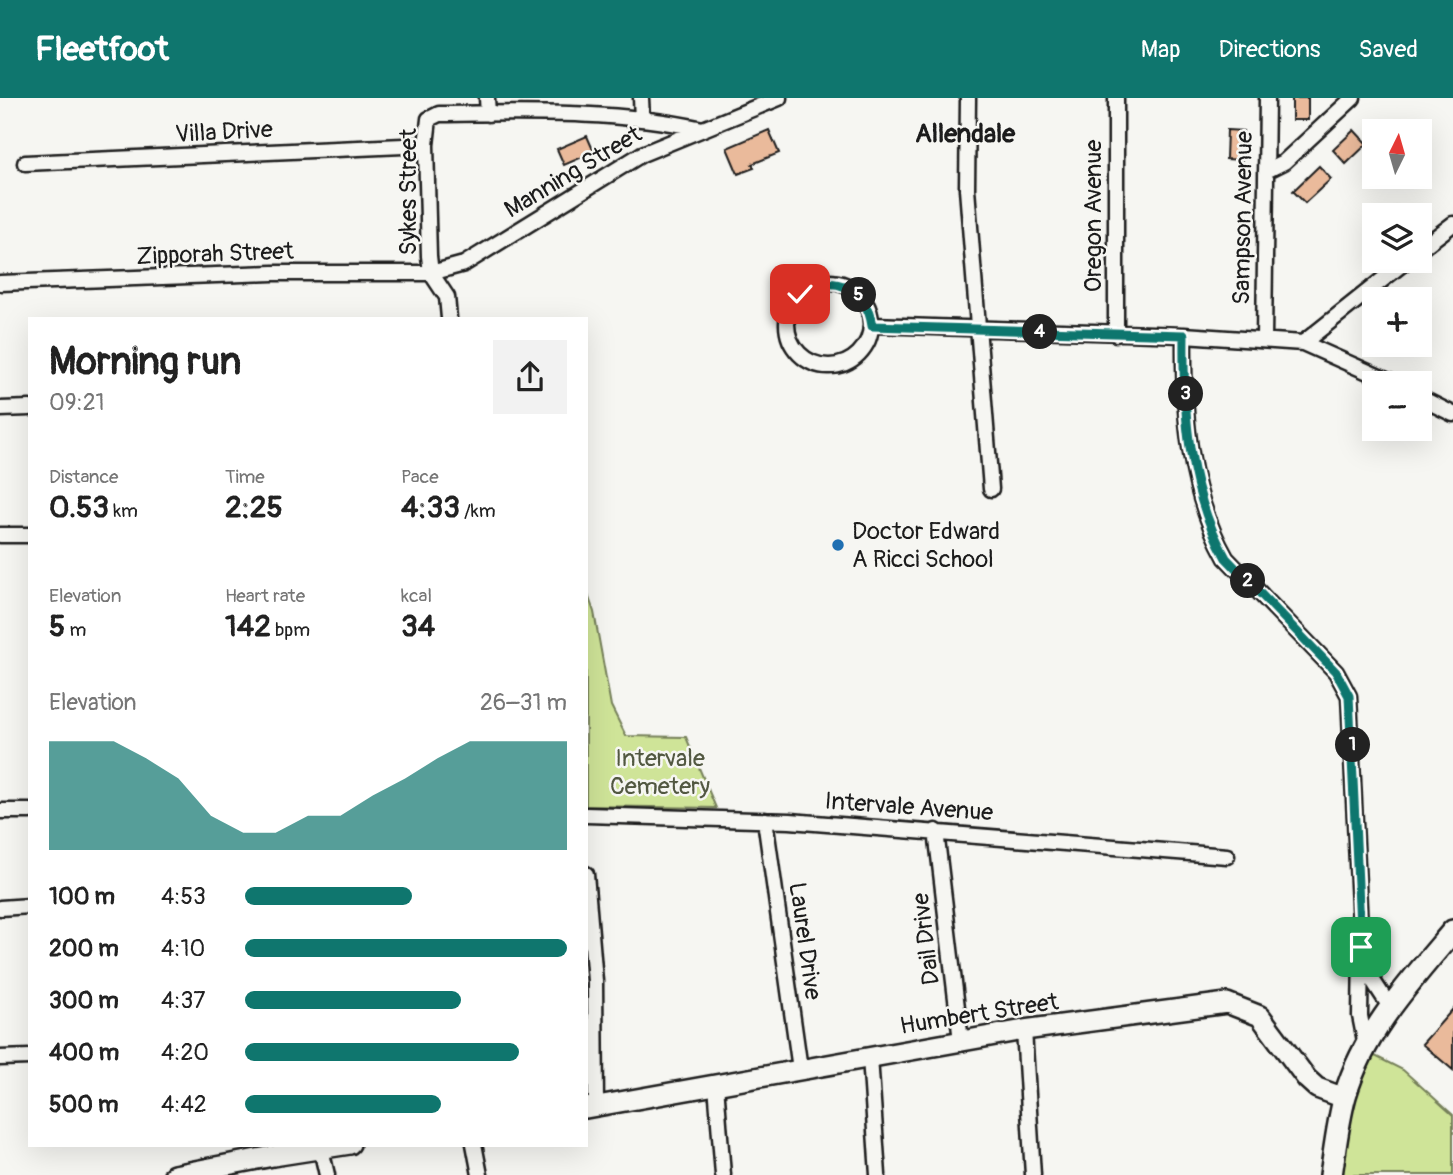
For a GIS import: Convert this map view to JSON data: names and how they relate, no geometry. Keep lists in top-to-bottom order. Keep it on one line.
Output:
{"streets":{"street":["Villa Drive","Manning Street","Sykes Street","Oregon Avenue","Sampson Avenue","Zipporah Street","Intervale Avenue","Dail Drive","Laurel Drive","Humbert Street"]},"crossings":[["Villa Drive","Sykes Street"],["Manning Street","Sykes Street"],["Manning Street","Zipporah Street"],["Sykes Street","Zipporah Street"],["Intervale Avenue","Dail Drive"],["Intervale Avenue","Laurel Drive"],["Dail Drive","Humbert Street"],["Laurel Drive","Humbert Street"]],"districts":["Allendale"],"parks":["Intervale Cemetery"],"places":["Doctor Edward A Ricci School"],"north":"top","page":{"header":"Fleetfoot","nav":["Map","Directions","Saved"],"map_buttons":["+","−"],"pins":["5","4","3","2","1"],"heading":["Morning run","09:21"],"stats":[["Distance","0.53 km"],["Time","2:25"],["Pace","4:33 /km"],["Elevation","5 m"],["Heart rate","142 bpm"],["kcal","34"]],"chart":["Elevation","26–31 m"],"list":[{"name":"100 m","note":"4:53"},{"name":"200 m","note":"4:10"},{"name":"300 m","note":"4:37"},{"name":"400 m","note":"4:20"},{"name":"500 m","note":"4:42"}]}}
